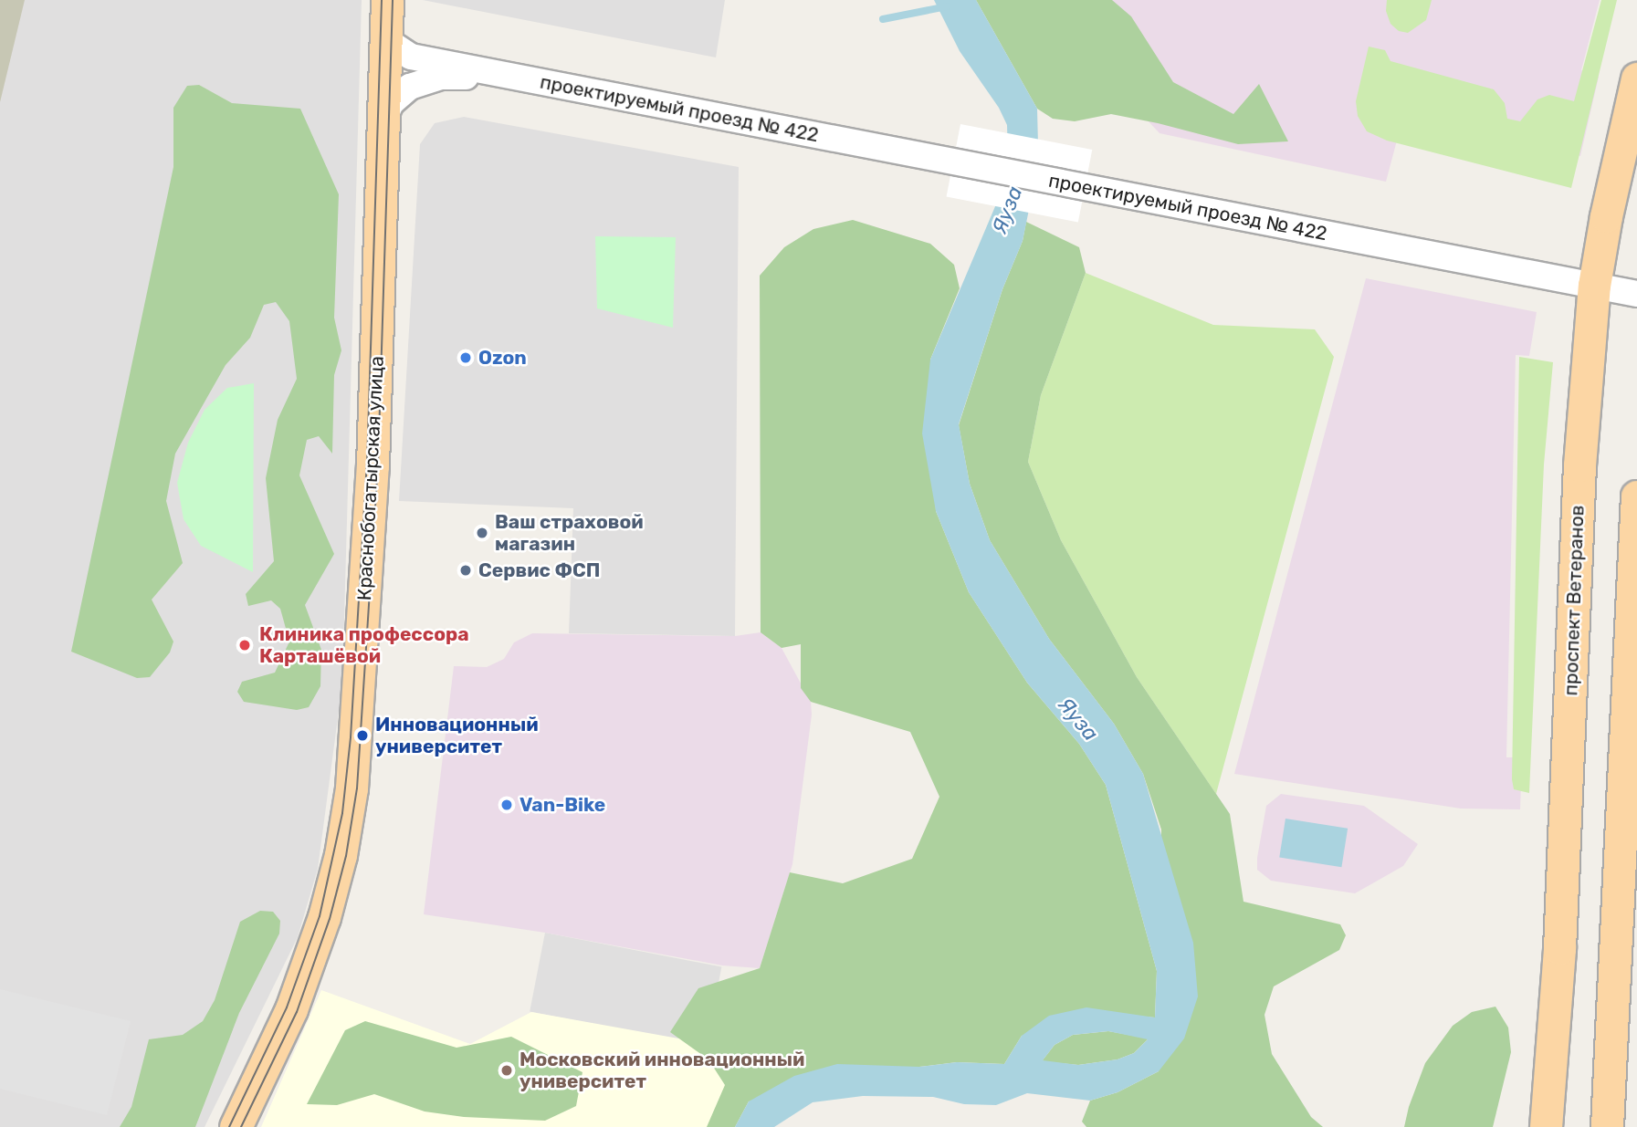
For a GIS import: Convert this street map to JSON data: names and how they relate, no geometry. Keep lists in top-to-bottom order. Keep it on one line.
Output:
{"streets":{"main road":["Краснобогатырская улица","проспект Ветеранов"],"street":["проектируемый проезд № 422"]},"crossings":[["проектируемый проезд № 422","Краснобогатырская улица"],["проектируемый проезд № 422","проспект Ветеранов"]],"water":["Яуза"],"places":["Ozon","Ваш страховой магазин","Сервис ФСП","Клиника профессора Карташёвой","Инновационный университет","Van-Bike","Московский инновационный университет"]}
